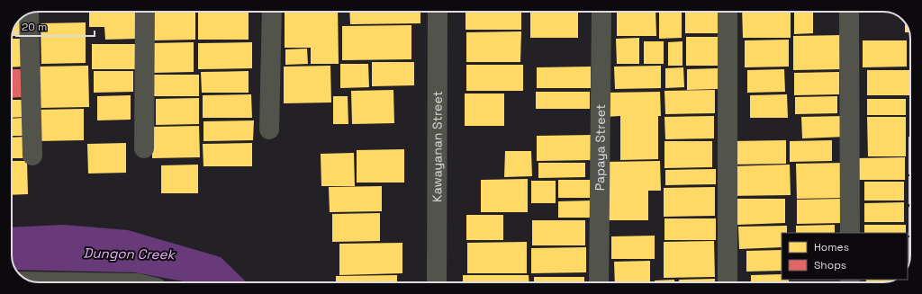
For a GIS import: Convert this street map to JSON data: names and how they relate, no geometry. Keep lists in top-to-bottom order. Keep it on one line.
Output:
{"streets":{"street":["Kawayanan Street","Papaya Street"]},"water":["Dungon Creek"],"legend":["Homes","Shops"],"scale_bar":"20 m"}
